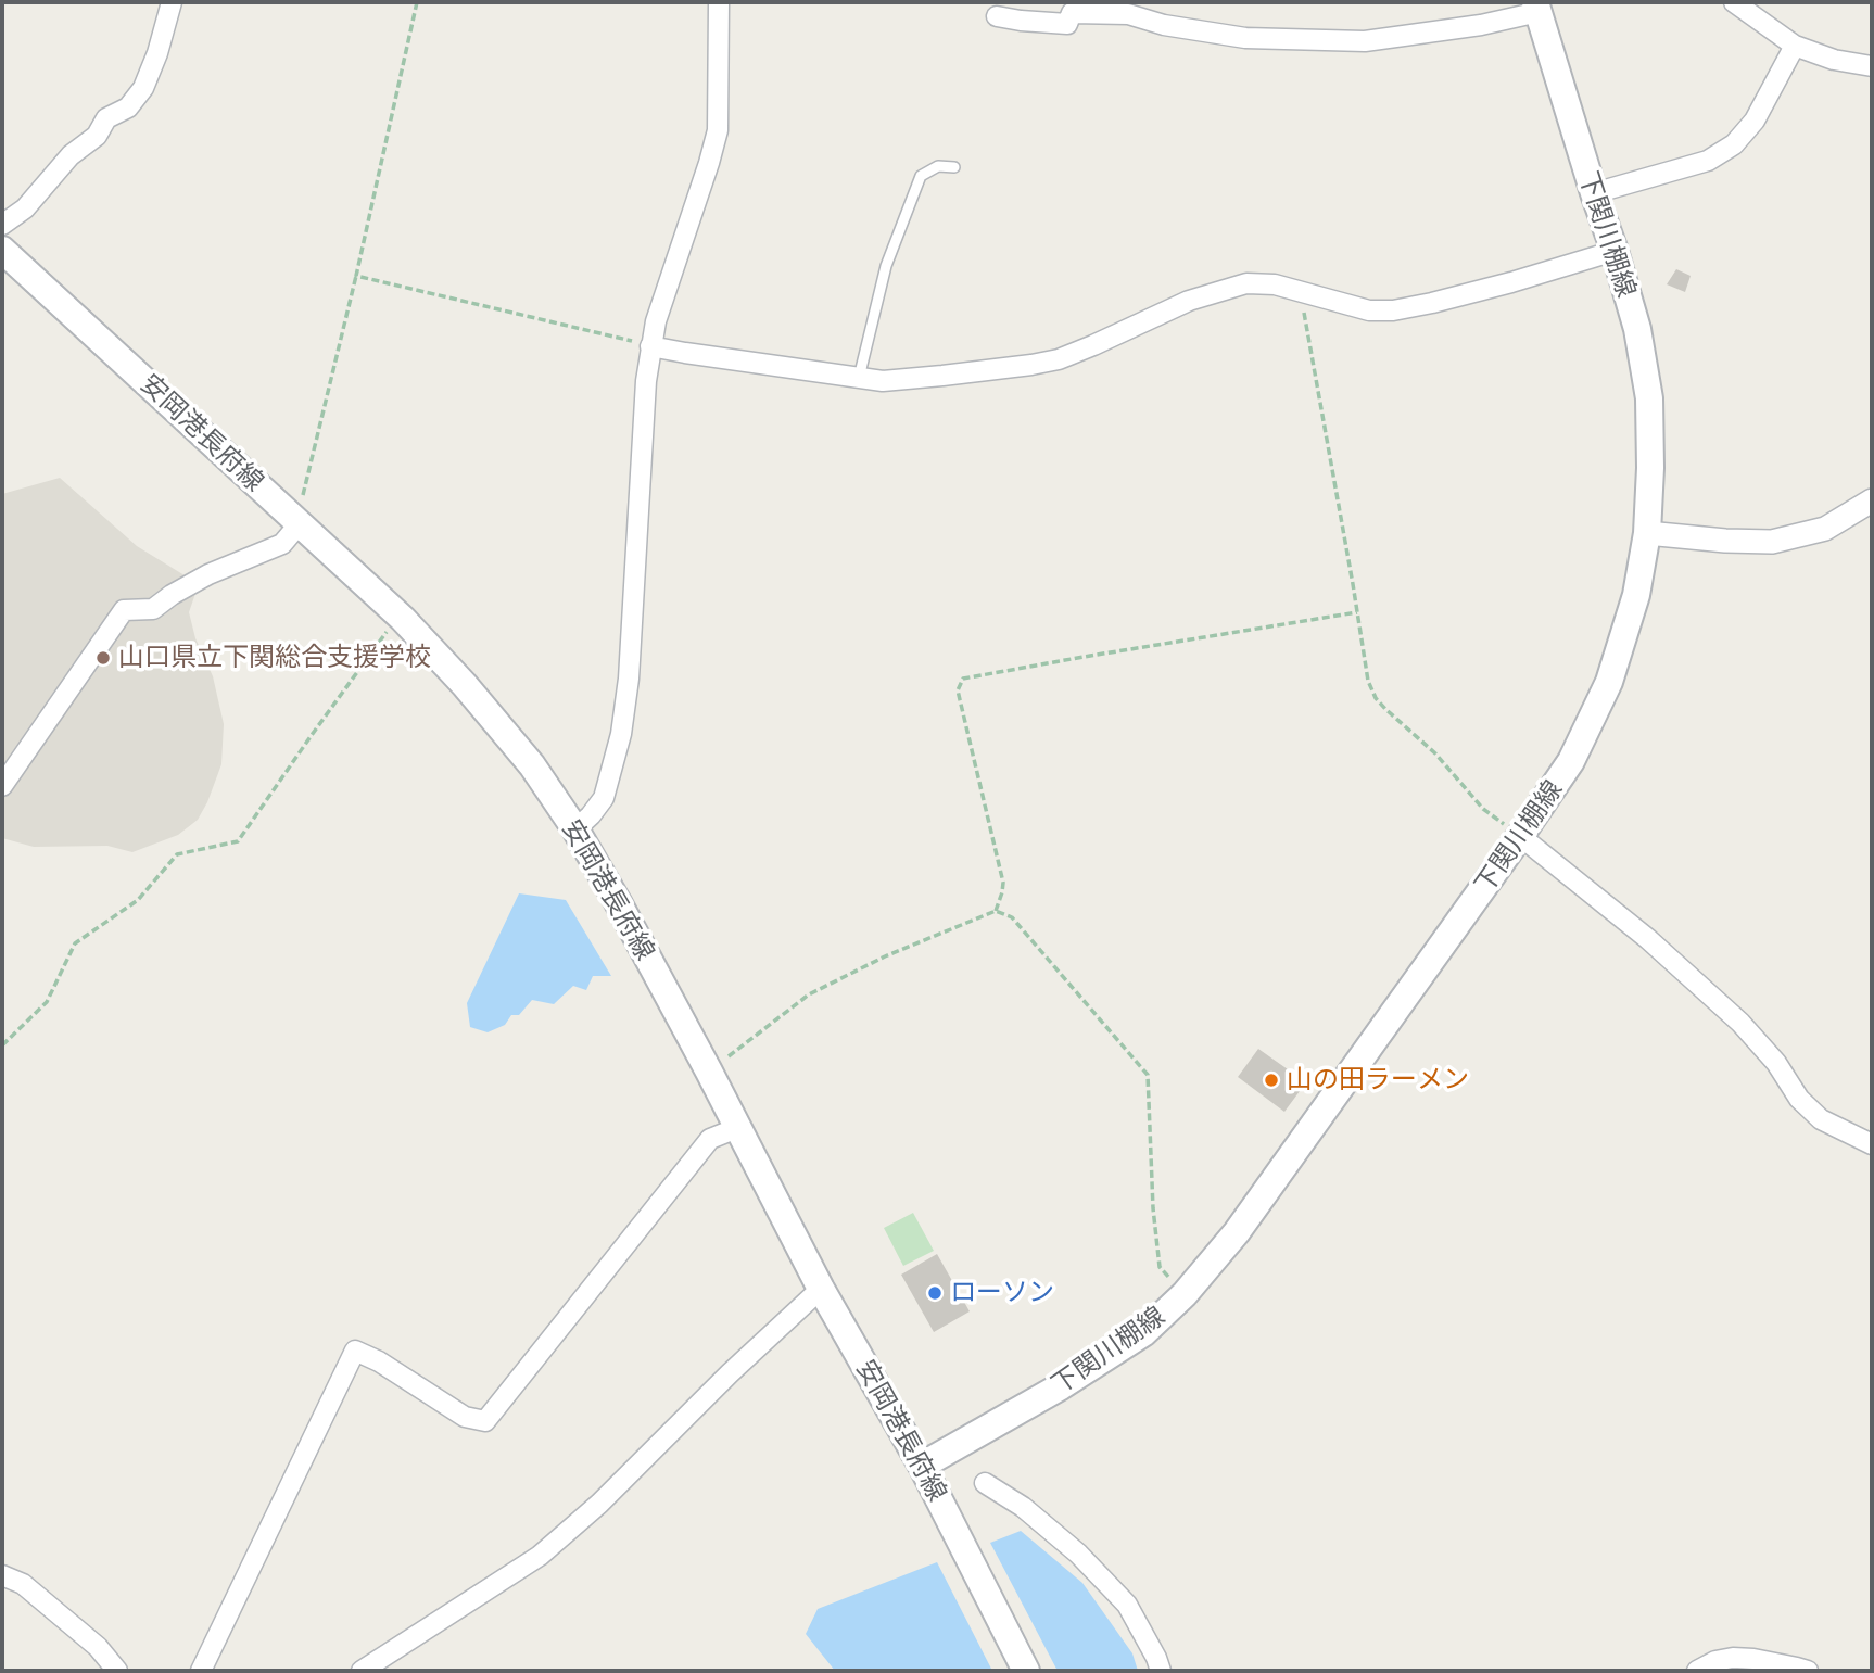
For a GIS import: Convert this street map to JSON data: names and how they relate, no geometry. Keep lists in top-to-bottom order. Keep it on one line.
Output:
{"streets":{"main road":["下関川棚線","安岡港長府線"]},"crossings":[["下関川棚線","安岡港長府線"]],"places":["山口県立下関総合支援学校","山の田ラーメン","ローソン"]}
